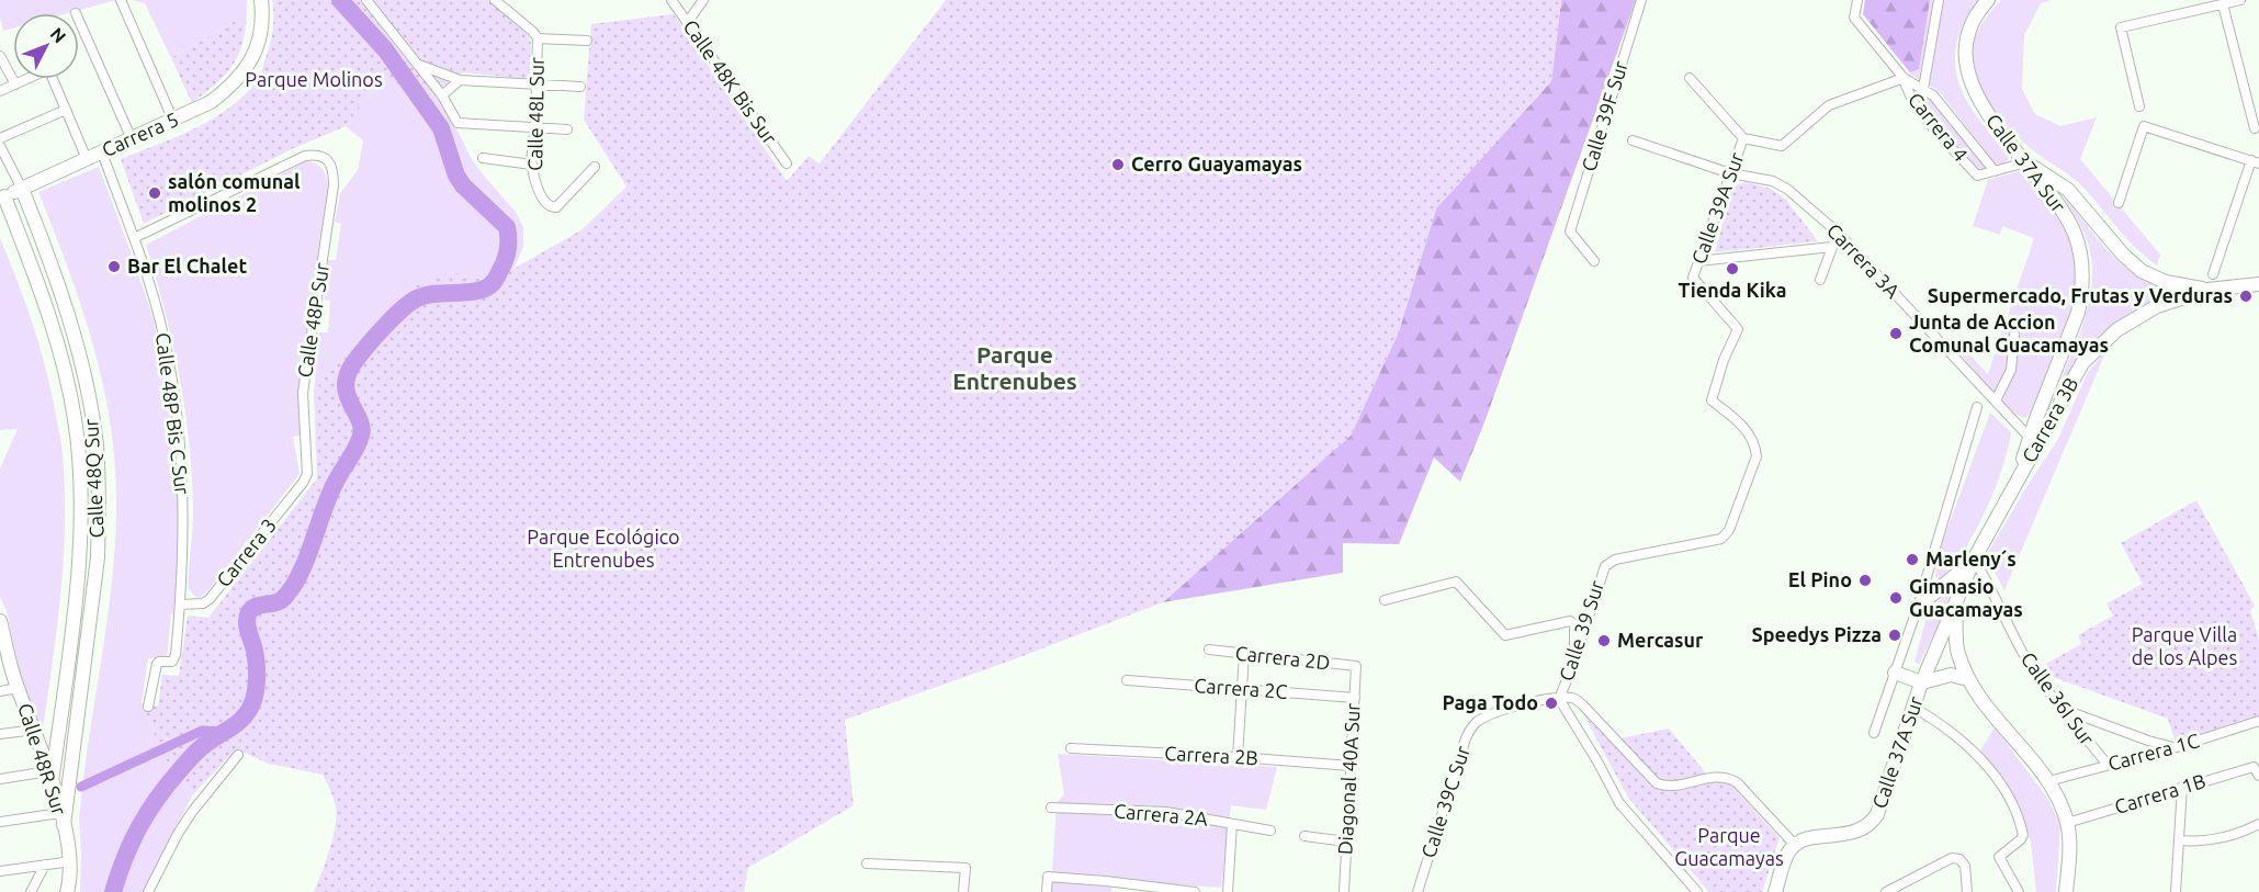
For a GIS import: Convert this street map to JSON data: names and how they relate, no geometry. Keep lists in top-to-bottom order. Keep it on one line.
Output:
{"streets":{"main road":["Carrera 5","Calle 37A Sur","Carrera 3B","Calle 48Q Sur","Calle 48R Sur"],"street":["Calle 48K Bis Sur","Calle 48L Sur","Calle 39F Sur","Carrera 4","Calle 39A Sur","Carrera 3A","Calle 48P Sur","Calle 48P Bis C Sur","Carrera 3","Calle 39 Sur","Carrera 2D","Carrera 2C","Calle 36I Sur","Carrera 1C","Carrera 2B","Diagonal 40A Sur","Carrera 1B","Calle 39C Sur","Carrera 2A"]},"crossings":[["Carrera 5","Calle 48P Bis C Sur"],["Carrera 5","Calle 48Q Sur"],["Calle 37A Sur","Carrera 3A"],["Calle 37A Sur","Carrera 3B"],["Calle 37A Sur","Calle 36I Sur"],["Calle 39A Sur","Carrera 3A"],["Calle 39A Sur","Calle 39 Sur"],["Calle 48P Sur","Calle 48P Bis C Sur"],["Calle 48P Sur","Carrera 3"],["Calle 48P Bis C Sur","Carrera 3"],["Calle 48Q Sur","Calle 48R Sur"],["Calle 39 Sur","Calle 39C Sur"],["Carrera 2D","Diagonal 40A Sur"],["Carrera 2C","Diagonal 40A Sur"],["Calle 36I Sur","Carrera 1C"],["Carrera 2B","Diagonal 40A Sur"]],"districts":["Parque Entrenubes"],"parks":["Parque Molinos","Parque Ecológico Entrenubes","Parque Villa de los Alpes","Parque Guacamayas"],"places":["Cerro Guayamayas","salón comunal molinos 2","Bar El Chalet","Tienda Kika","Supermercado, Frutas y Verduras","Junta de Accion Comunal Guacamayas","Marleny´s","El Pino","Gimnasio Guacamayas","Speedys Pizza","Mercasur","Paga Todo"],"north":"top right"}
